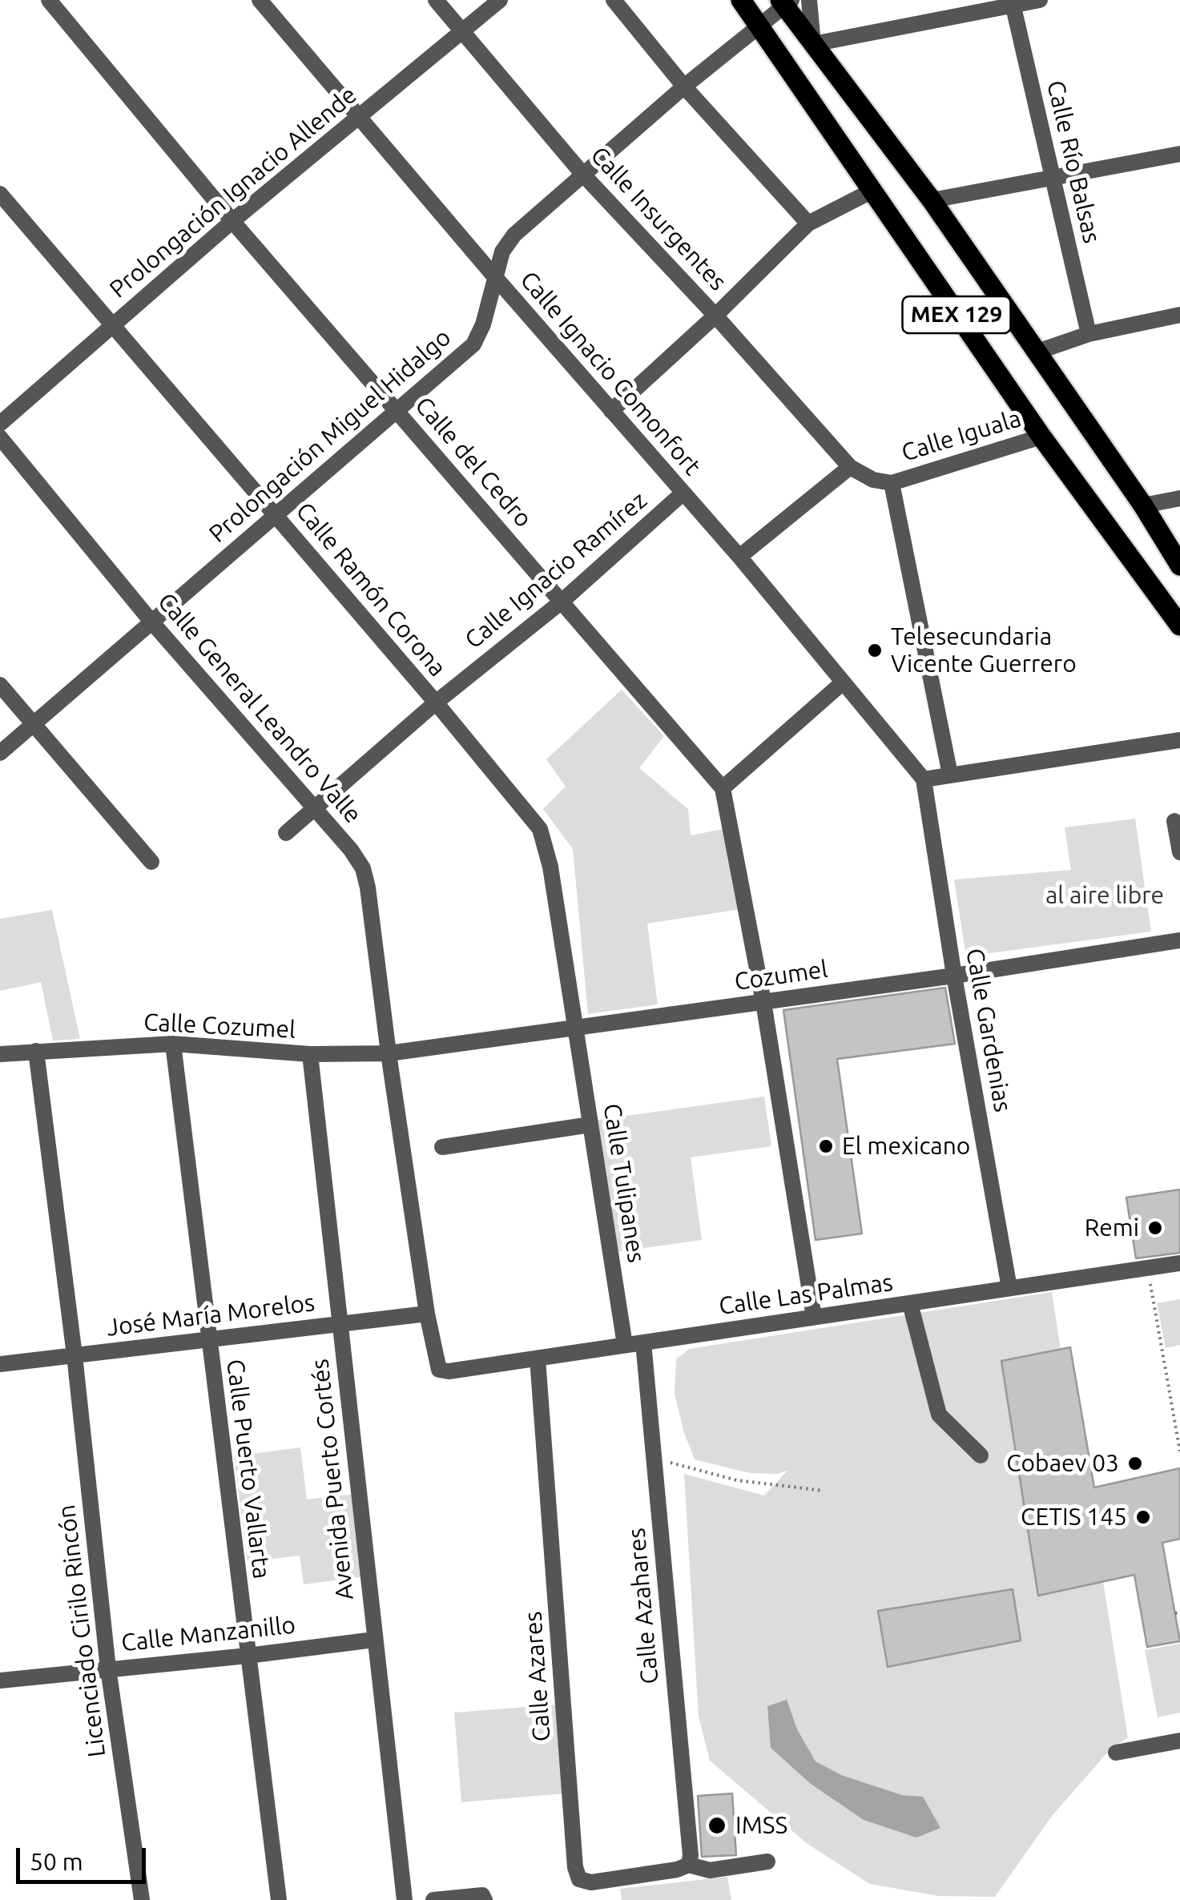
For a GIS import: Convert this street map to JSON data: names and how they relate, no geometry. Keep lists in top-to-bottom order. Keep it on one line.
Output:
{"streets":{"main road":["MEX 129"],"street":["Calle Río Balsas","Prolongación Ignacio Allende","Calle Insurgentes","Calle Ignacio Comonfort","Prolongación Miguel Hidalgo","Calle Iguala","Calle del Cedro","Calle Ignacio Ramírez","Calle Ramón Corona","Calle General Leandro Valle","Cozumel","Calle Cozumel","Calle Gardenias","Calle Tulipanes","Calle Las Palmas","José María Morelos","Calle Puerto Vallarta","Avenida Puerto Cortés","Calle Azahares","Licenciado Cirilo Rincón","Calle Manzanillo","Calle Azares"]},"crossings":[["Prolongación Ignacio Allende","Calle Insurgentes"],["Prolongación Ignacio Allende","Calle Ignacio Comonfort"],["Prolongación Ignacio Allende","Calle del Cedro"],["Prolongación Ignacio Allende","Calle Ramón Corona"],["Calle Insurgentes","Prolongación Miguel Hidalgo"],["Calle Insurgentes","Calle Iguala"],["MEX 129","Prolongación Miguel Hidalgo"],["MEX 129","Calle Iguala"],["Calle Ignacio Comonfort","Prolongación Miguel Hidalgo"],["Calle Ignacio Comonfort","Calle Ignacio Ramírez"],["Calle Ignacio Comonfort","Calle Gardenias"],["Prolongación Miguel Hidalgo","Calle del Cedro"],["Prolongación Miguel Hidalgo","Calle Ramón Corona"],["Prolongación Miguel Hidalgo","Calle General Leandro Valle"],["Calle del Cedro","Calle Ignacio Ramírez"],["Calle del Cedro","Cozumel"],["Calle del Cedro","Calle Las Palmas"],["Calle Ignacio Ramírez","Calle Ramón Corona"],["Calle Ignacio Ramírez","Calle General Leandro Valle"],["Calle Ramón Corona","Cozumel"],["Calle Ramón Corona","Calle Tulipanes"],["Calle General Leandro Valle","Cozumel"],["Calle General Leandro Valle","Calle Cozumel"],["Calle General Leandro Valle","Calle Las Palmas"],["Calle General Leandro Valle","José María Morelos"],["Cozumel","Calle Cozumel"],["Cozumel","Calle Gardenias"],["Cozumel","Calle Tulipanes"],["Calle Cozumel","Calle Puerto Vallarta"],["Calle Cozumel","Avenida Puerto Cortés"],["Calle Cozumel","Licenciado Cirilo Rincón"],["Calle Gardenias","Calle Las Palmas"],["Calle Tulipanes","Calle Las Palmas"],["Calle Las Palmas","Calle Azahares"],["Calle Las Palmas","Calle Azares"],["José María Morelos","Calle Puerto Vallarta"],["José María Morelos","Avenida Puerto Cortés"],["José María Morelos","Licenciado Cirilo Rincón"],["Calle Puerto Vallarta","Calle Manzanillo"],["Avenida Puerto Cortés","Calle Manzanillo"],["Calle Azahares","Calle Azares"],["Licenciado Cirilo Rincón","Calle Manzanillo"]],"parks":["al aire libre"],"places":["Telesecundaria Vicente Guerrero","El mexicano","Remi","Cobaev 03","CETIS 145","IMSS"],"scale_bar":"50 m"}
